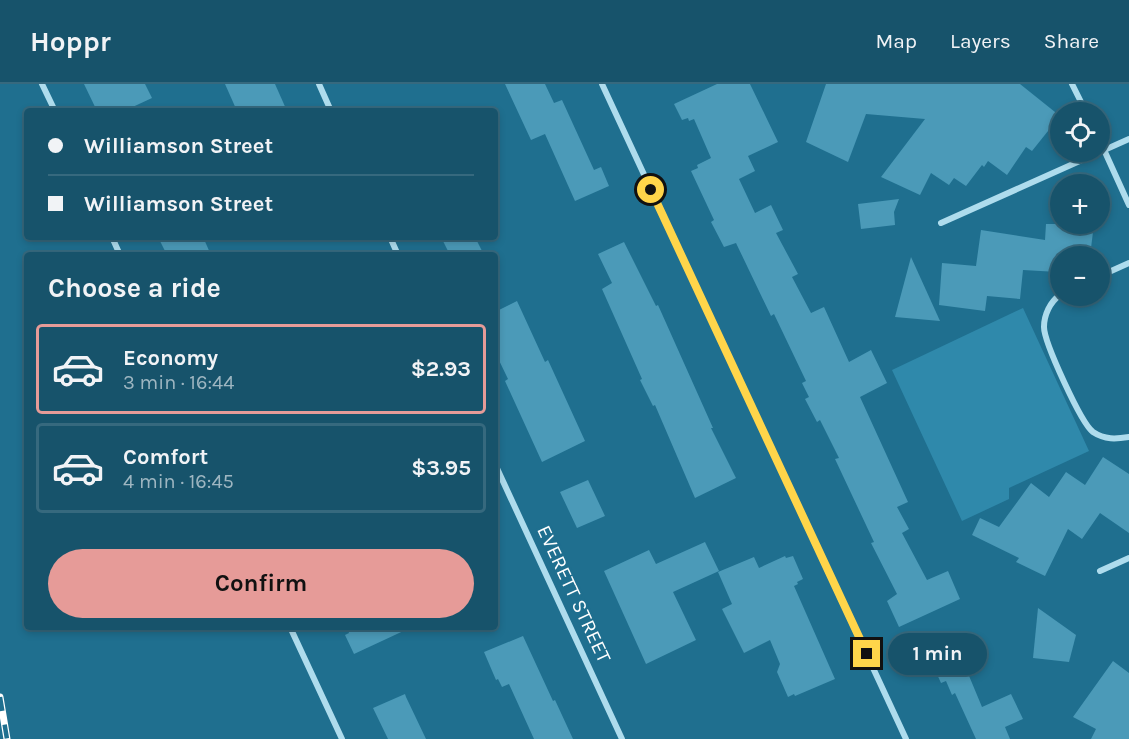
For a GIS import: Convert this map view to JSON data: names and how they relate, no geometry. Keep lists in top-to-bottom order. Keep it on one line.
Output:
{"streets":{"street":["EVERETT STREET"]},"page":{"header":"Hoppr","nav":["Map","Layers","Share"],"map_buttons":["+","−"],"banner":["Williamson Street","Williamson Street"],"heading":"Choose a ride","list":[{"name":"Economy","note":"3 min · 16:44","value":"$2.93"},{"name":"Comfort","note":"4 min · 16:45","value":"$3.95"}],"buttons":"Confirm","bubble":"1 min"}}
